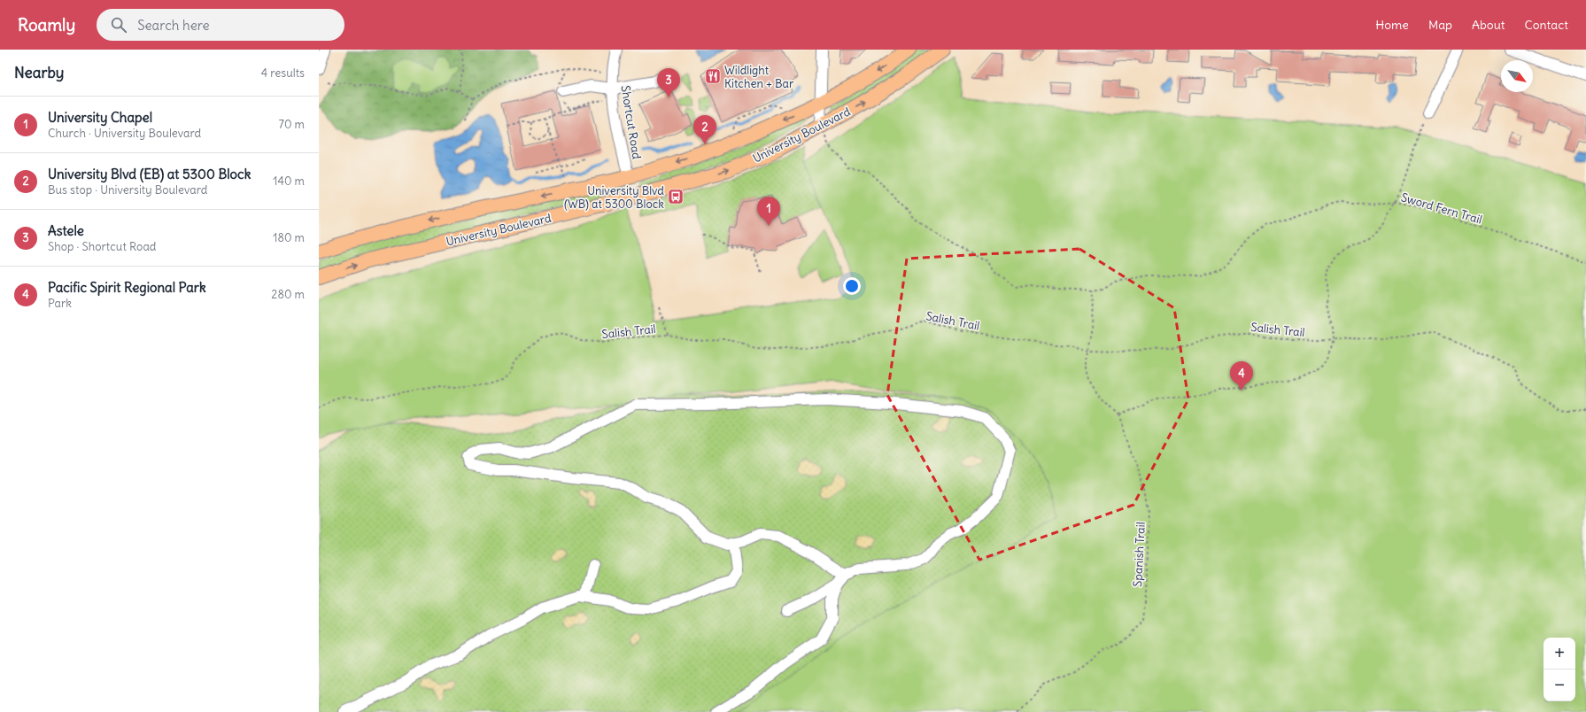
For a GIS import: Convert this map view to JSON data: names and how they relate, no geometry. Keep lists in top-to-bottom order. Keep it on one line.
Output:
{"streets":{"main road":["University Boulevard"],"street":["Shortcut Road"],"path":["Sword Fern Trail","Salish Trail","Spanish Trail"]},"crossings":[["Shortcut Road","University Boulevard"],["University Boulevard","Sword Fern Trail"],["Sword Fern Trail","Spanish Trail"],["Salish Trail","Spanish Trail"]],"places":{"restaurant":["Wildlight Kitchen + Bar"],"bus stop":["University Blvd (WB) at 5300 Block"]},"north":"bottom right","page":{"header":"Roamly","search":"Search here","nav":["Home","Map","About","Contact"],"heading":["Nearby","4 results"],"pins":["3","2","1","4"],"list":[{"mark":"1","name":"University Chapel","note":"Church · University Boulevard","value":"70 m"},{"mark":"2","name":"University Blvd (EB) at 5300 Block","note":"Bus stop · University Boulevard","value":"140 m"},{"mark":"3","name":"Astele","note":"Shop · Shortcut Road","value":"180 m"},{"mark":"4","name":"Pacific Spirit Regional Park","note":"Park","value":"280 m"}],"map_buttons":["+","−"]}}
